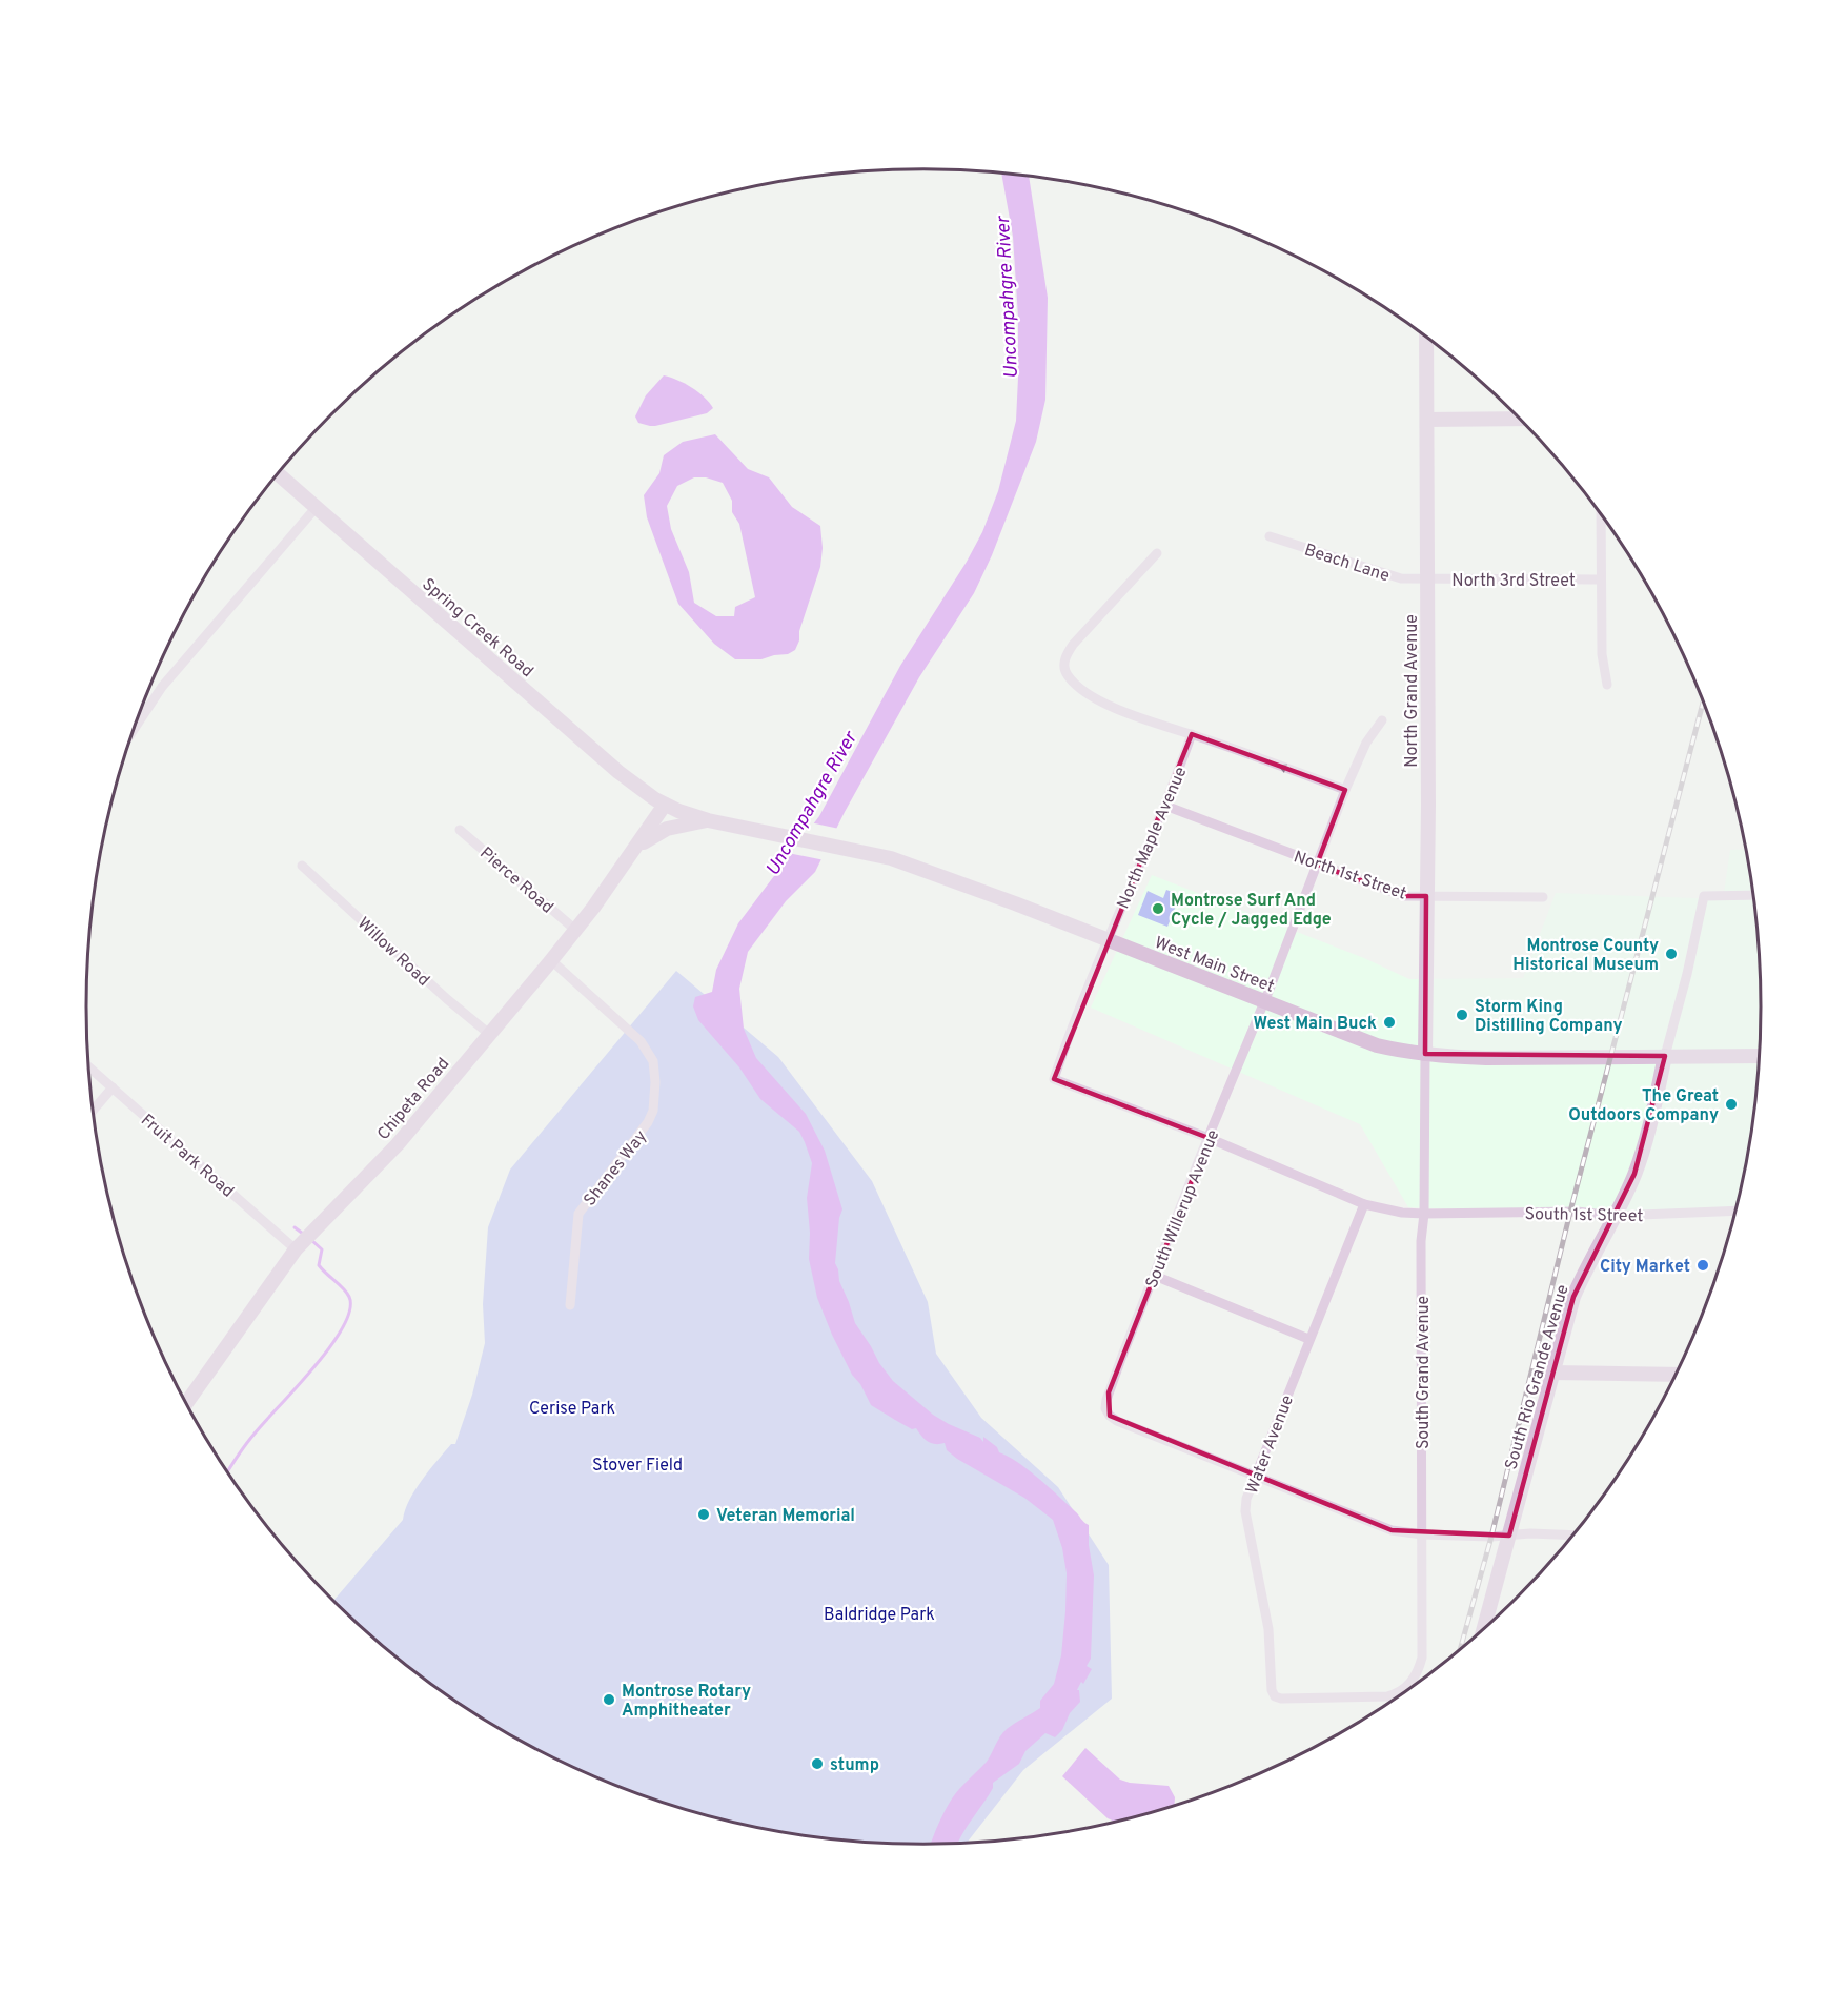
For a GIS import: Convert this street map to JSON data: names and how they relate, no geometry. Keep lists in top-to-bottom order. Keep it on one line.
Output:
{"streets":{"street":["Beach Lane","North 3rd Street","Spring Creek Road","North Grand Avenue","North Maple Avenue","North 1st Street","Pierce Road","Willow Road","West Main Street","Chipeta Road","Fruit Park Road","Shanes Way","South Willerup Avenue","South 1st Street","South Grand Avenue","South Rio Grande Avenue","Water Avenue"]},"crossings":[["Beach Lane","North 3rd Street"],["Beach Lane","North Grand Avenue"],["North 3rd Street","North Grand Avenue"],["Spring Creek Road","West Main Street"],["Spring Creek Road","Chipeta Road"],["North Grand Avenue","North 1st Street"],["North Grand Avenue","West Main Street"],["North Grand Avenue","South Grand Avenue"],["North Maple Avenue","North 1st Street"],["North Maple Avenue","West Main Street"],["North Maple Avenue","South 1st Street"],["North 1st Street","South Willerup Avenue"],["Pierce Road","Chipeta Road"],["Willow Road","Chipeta Road"],["West Main Street","Chipeta Road"],["West Main Street","South Willerup Avenue"],["West Main Street","South Grand Avenue"],["West Main Street","South Rio Grande Avenue"],["Chipeta Road","Fruit Park Road"],["Chipeta Road","Shanes Way"],["South Willerup Avenue","South 1st Street"],["South Willerup Avenue","Water Avenue"],["South 1st Street","South Grand Avenue"],["South 1st Street","South Rio Grande Avenue"],["South 1st Street","Water Avenue"],["South Grand Avenue","Water Avenue"]],"water":["Uncompahgre River"],"parks":["Cerise Park","Stover Field","Baldridge Park"],"places":["Montrose Surf And Cycle / Jagged Edge","Montrose County Historical Museum","Storm King Distilling Company","West Main Buck","The Great Outdoors Company","City Market","Veteran Memorial","Montrose Rotary Amphitheater","stump"]}
